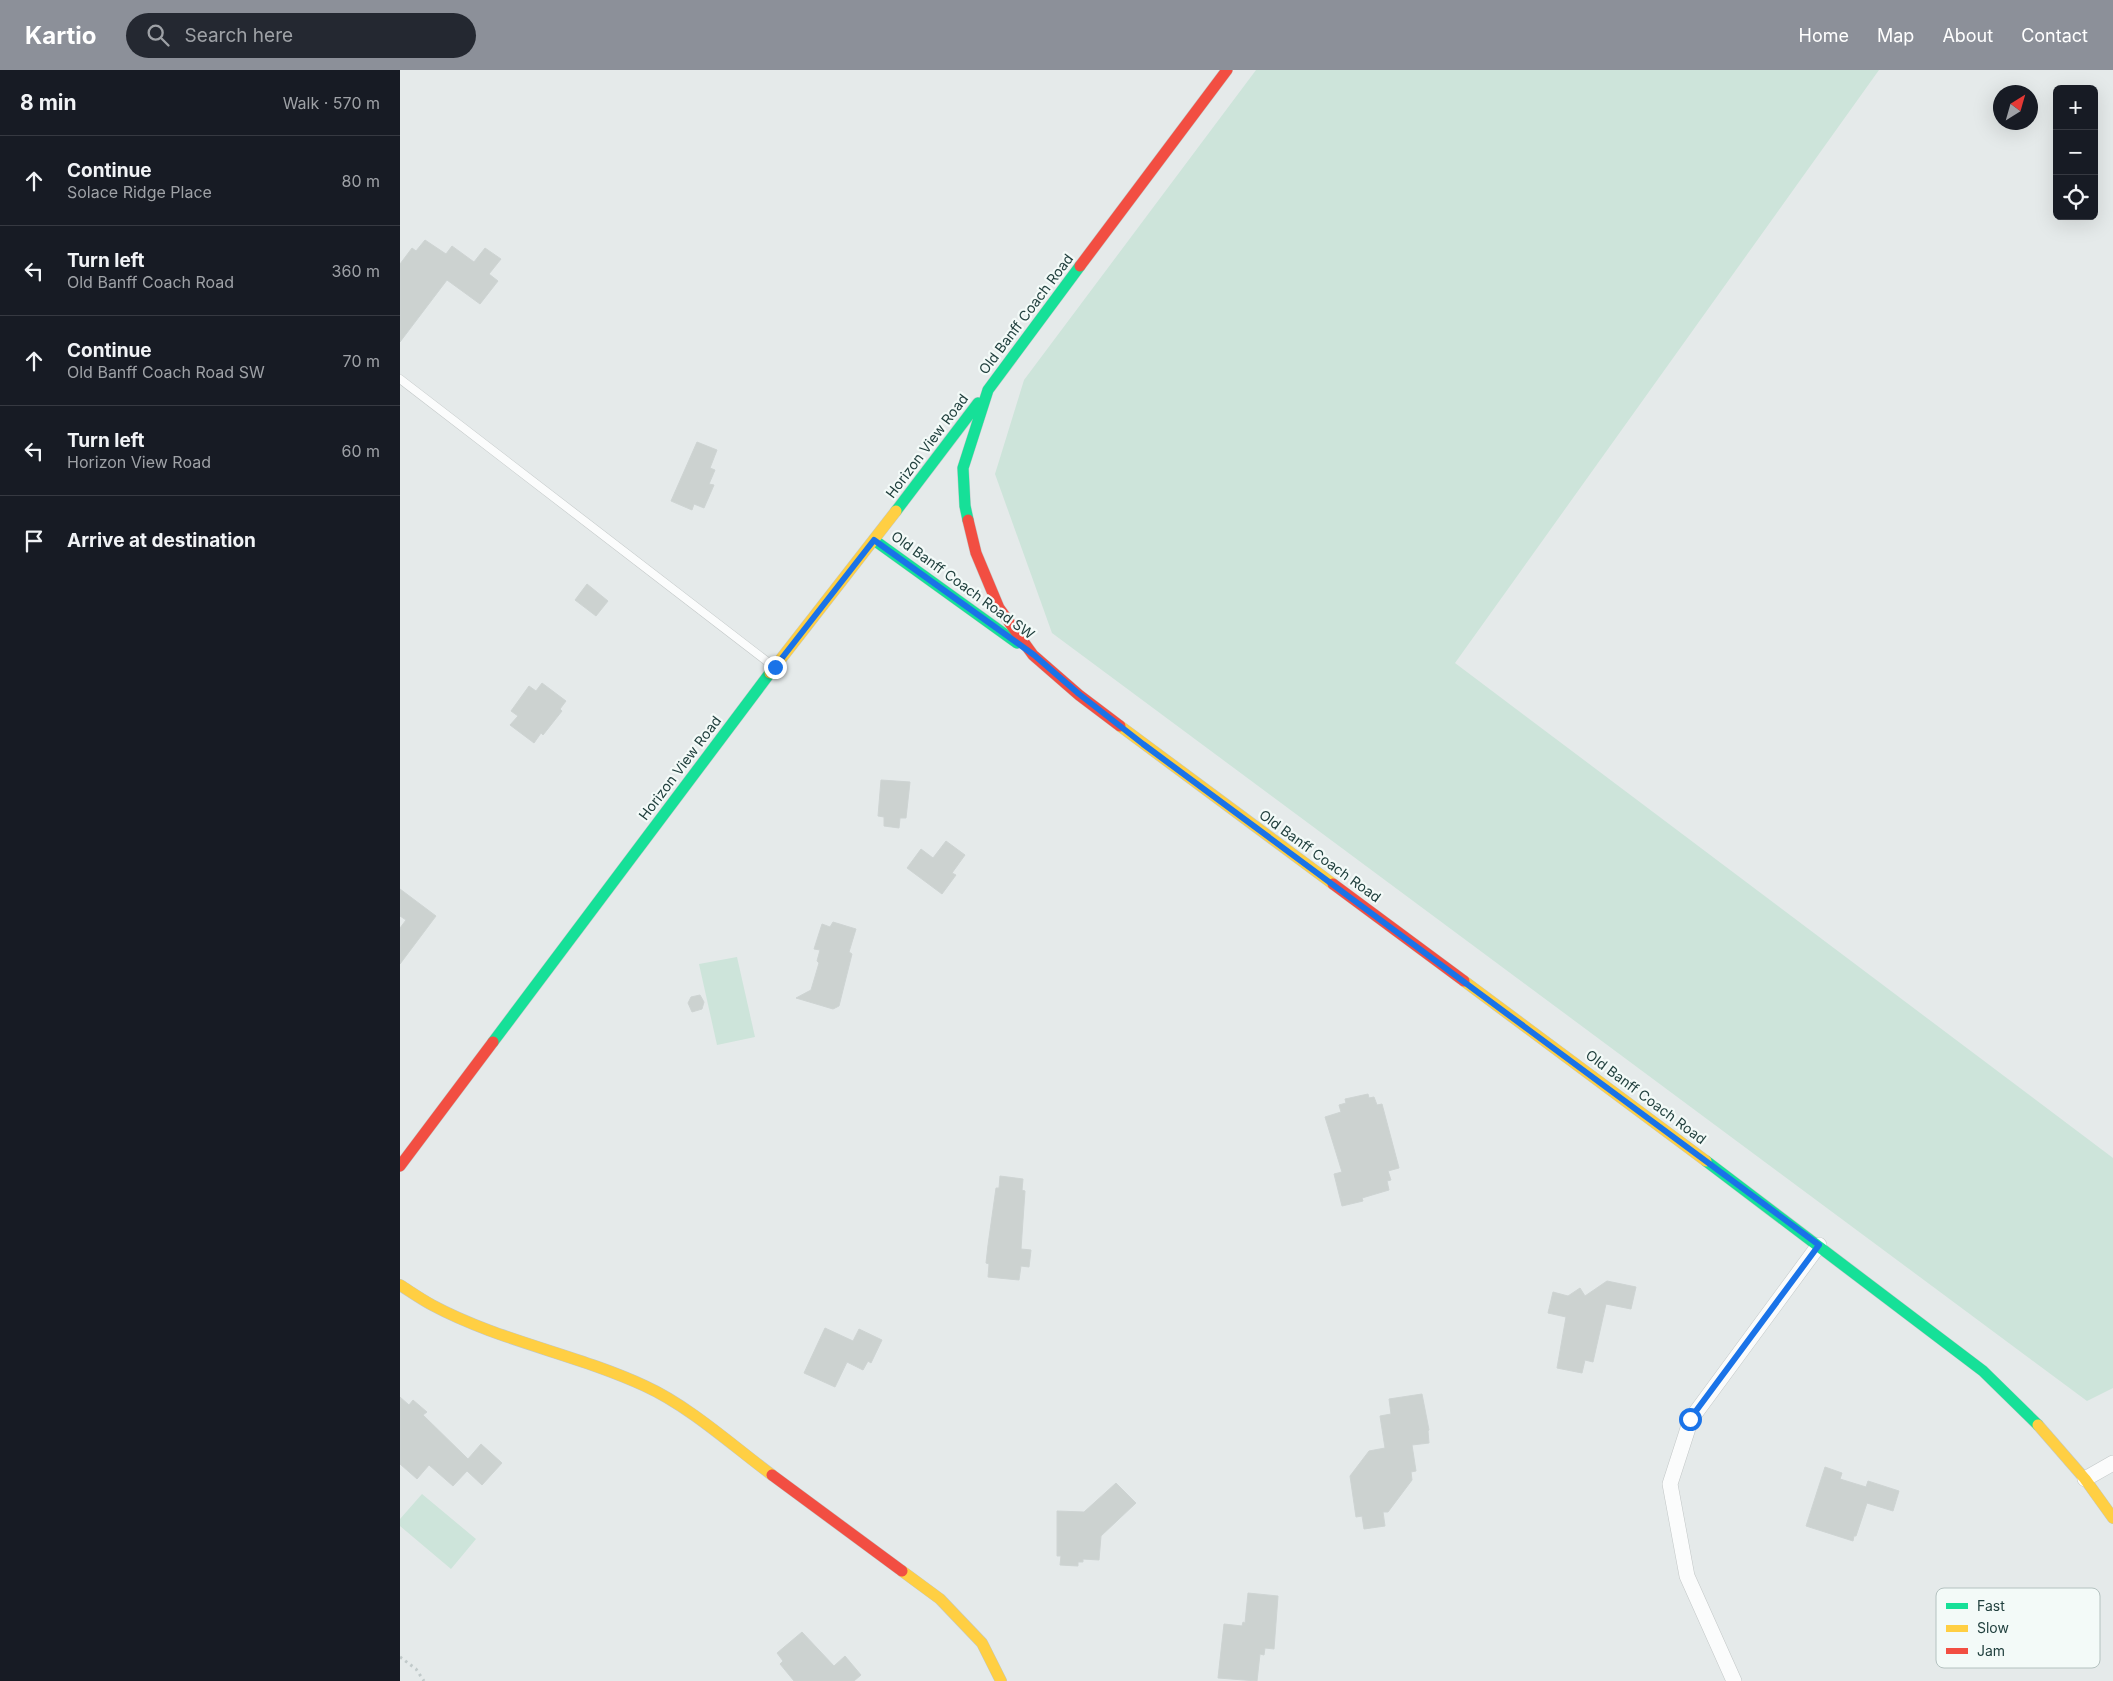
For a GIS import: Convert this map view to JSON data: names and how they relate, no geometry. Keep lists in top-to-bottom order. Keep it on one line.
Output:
{"streets":{"main road":["Old Banff Coach Road","Horizon View Road","Old Banff Coach Road SW"]},"crossings":[["Old Banff Coach Road","Horizon View Road"],["Old Banff Coach Road","Old Banff Coach Road SW"],["Horizon View Road","Old Banff Coach Road SW"]],"legend":["Fast","Slow","Jam"],"north":"top right","page":{"header":"Kartio","search":"Search here","nav":["Home","Map","About","Contact"],"heading":["8 min","Walk · 570 m"],"map_buttons":["+","−"],"list":[["Continue","Solace Ridge Place","80 m"],["Turn left","Old Banff Coach Road","360 m"],["Continue","Old Banff Coach Road SW","70 m"],["Turn left","Horizon View Road","60 m"],"Arrive at destination"]}}
